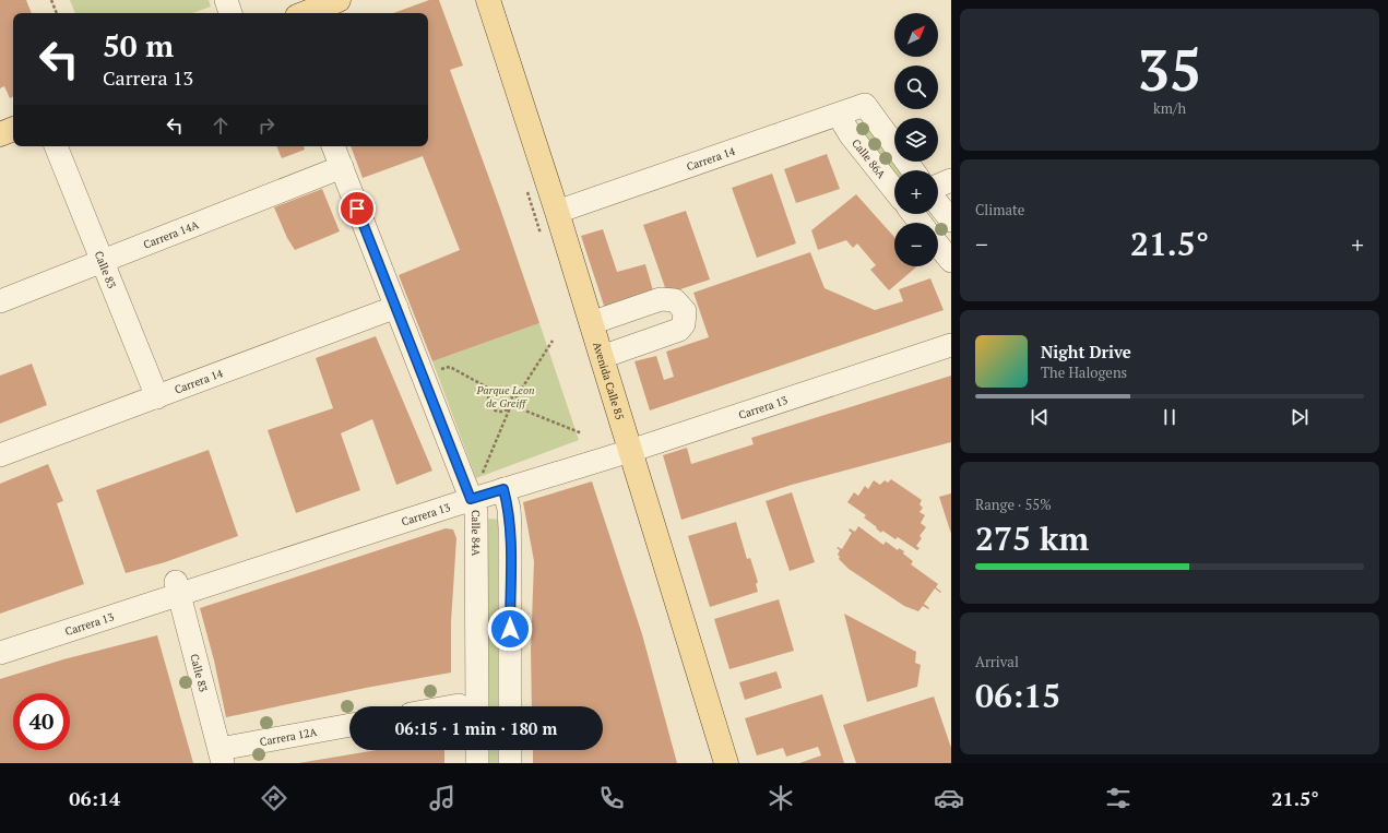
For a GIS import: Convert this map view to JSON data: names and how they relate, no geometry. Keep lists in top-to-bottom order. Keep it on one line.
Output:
{"streets":{"main road":["Avenida Calle 85"],"street":["Calle 86A","Carrera 14","Carrera 14A","Calle 83","Carrera 13","Calle 84A","Carrera 12A"]},"crossings":[["Calle 86A","Carrera 14"],["Carrera 14","Calle 83"],["Carrera 14","Avenida Calle 85"],["Carrera 14","Calle 84A"],["Carrera 14A","Calle 83"],["Carrera 14A","Calle 84A"],["Calle 83","Carrera 13"],["Calle 83","Carrera 12A"],["Avenida Calle 85","Carrera 13"],["Carrera 13","Calle 84A"]],"parks":["Parque Leon de Greiff"],"north":"top right","page":{"tile":[["35","km/h"],"Climate",["Range · 55%","275 km"],["Arrival","06:15"]],"map_buttons":["+","−"],"turn":["50 m","Carrera 13"],"heat":["−","21.5°","+"],"song":["Night Drive","The Halogens"],"limit":"40","trip":"06:15 · 1 min · 180 m","tabs":["06:14","21.5°"]}}
